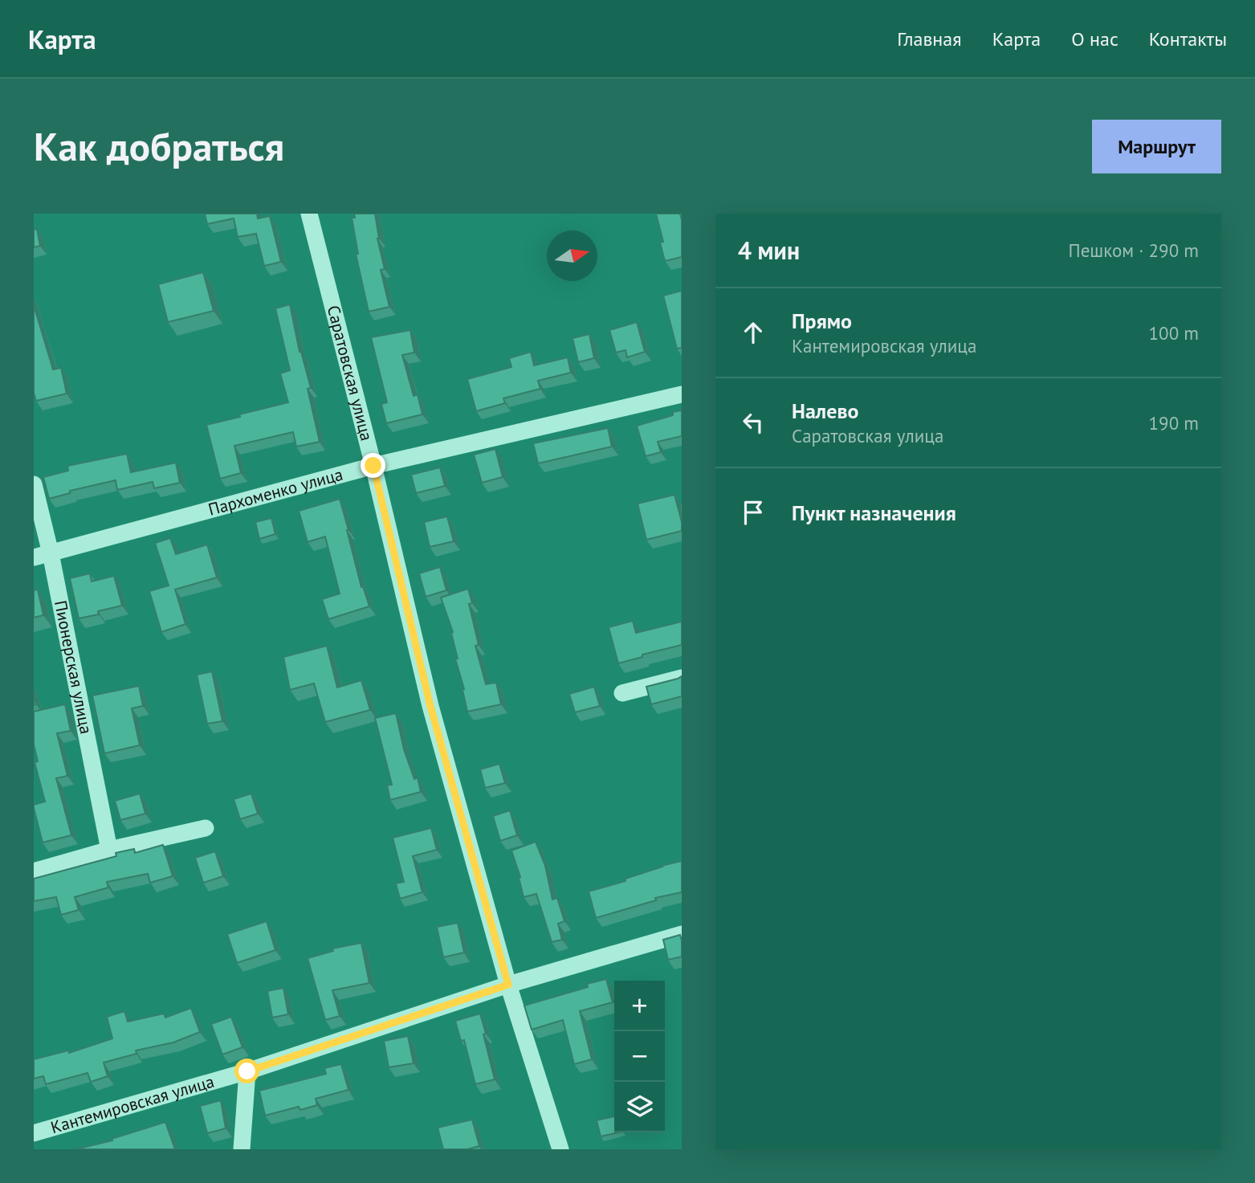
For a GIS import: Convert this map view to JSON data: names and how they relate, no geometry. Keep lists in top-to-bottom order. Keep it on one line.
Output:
{"streets":{"street":["Саратовская улица","Пархоменко улица","Пионерская улица","Кантемировская улица"]},"crossings":[["Саратовская улица","Пархоменко улица"],["Саратовская улица","Кантемировская улица"],["Пархоменко улица","Пионерская улица"]],"north":"right","page":{"header":"Карта","nav":["Главная","Карта","О нас","Контакты"],"buttons":"Маршрут","title":"Как добраться","heading":["4 мин","Пешком · 290 m"],"list":[["Прямо","Кантемировская улица","100 m"],["Налево","Саратовская улица","190 m"],"Пункт назначения"],"map_buttons":["+","−"]}}
